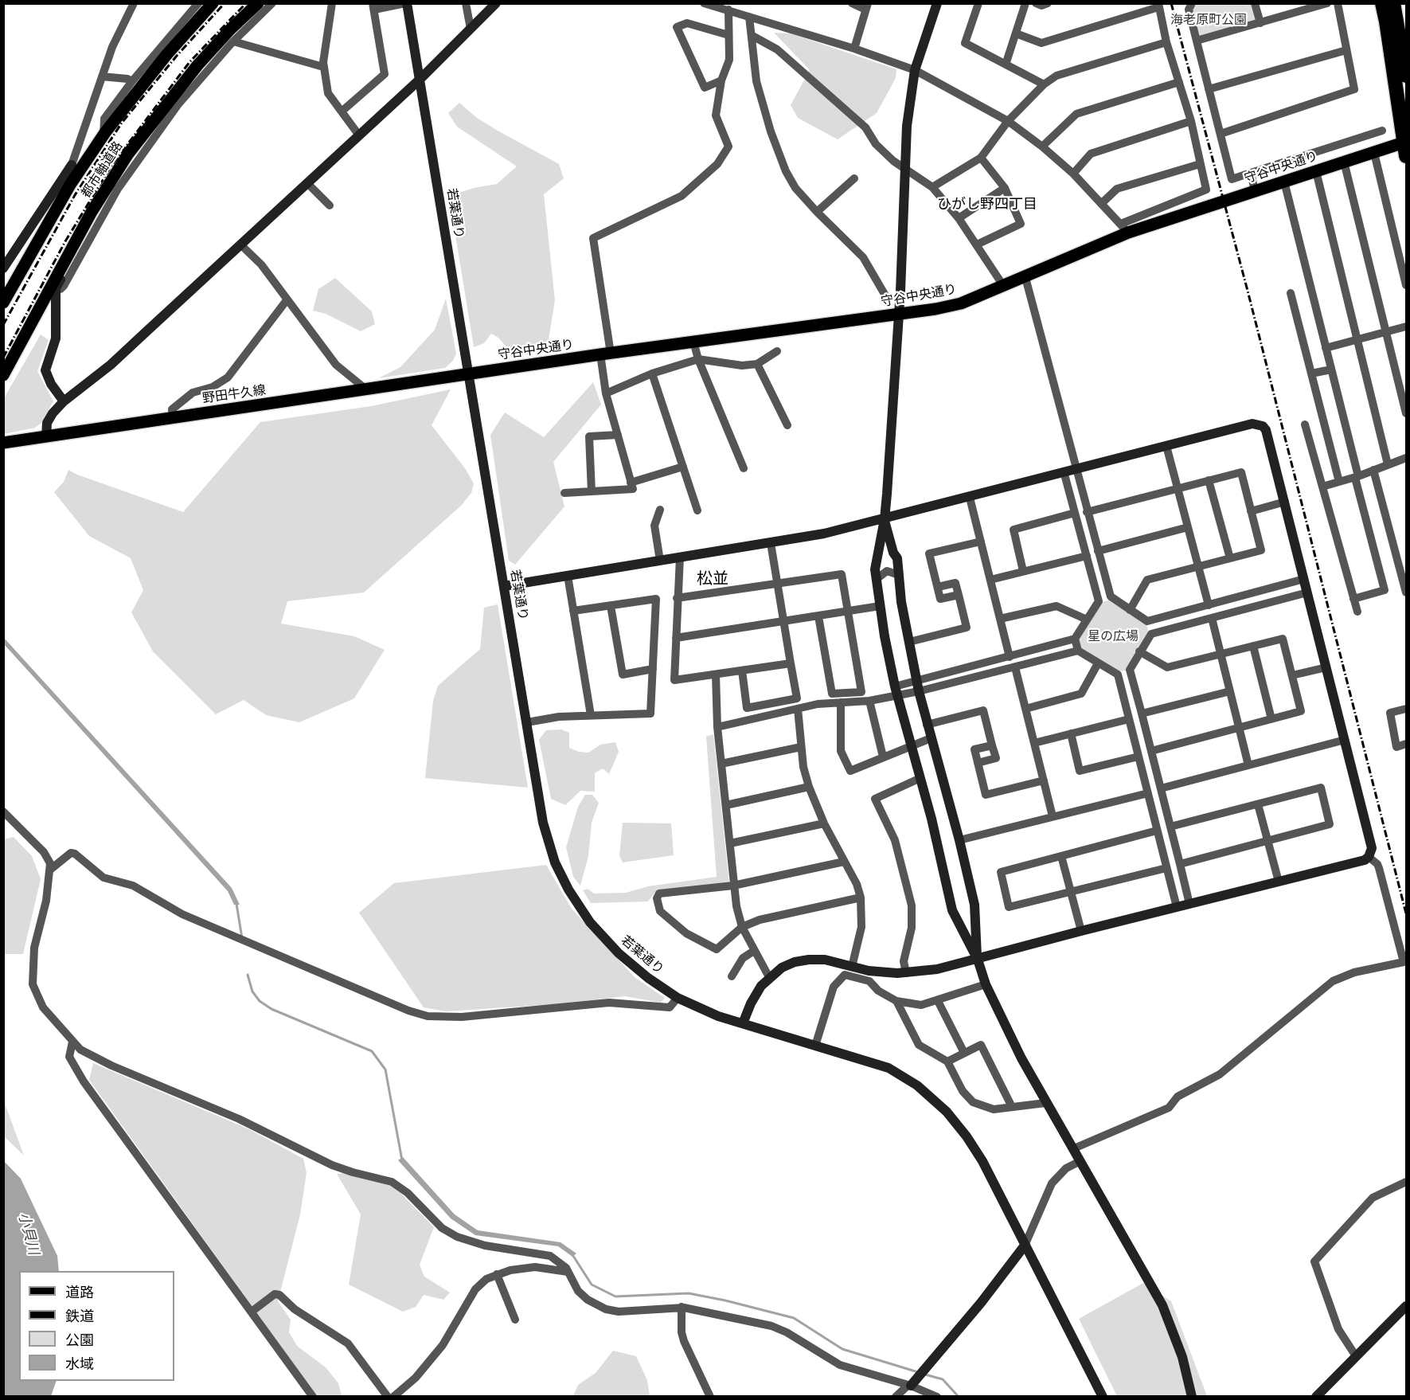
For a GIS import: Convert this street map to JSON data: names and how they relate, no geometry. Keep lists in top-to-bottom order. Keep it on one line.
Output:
{"streets":{"main road":["守谷中央通り","都市軸道路","野田牛久線"],"street":["若葉通り"]},"crossings":[["守谷中央通り","若葉通り"],["守谷中央通り","野田牛久線"],["若葉通り","野田牛久線"]],"districts":["ひがし野四丁目","松並"],"water":["小貝川"],"parks":["海老原町公園","星の広場"],"legend":["道路","鉄道","公園","水域"]}
